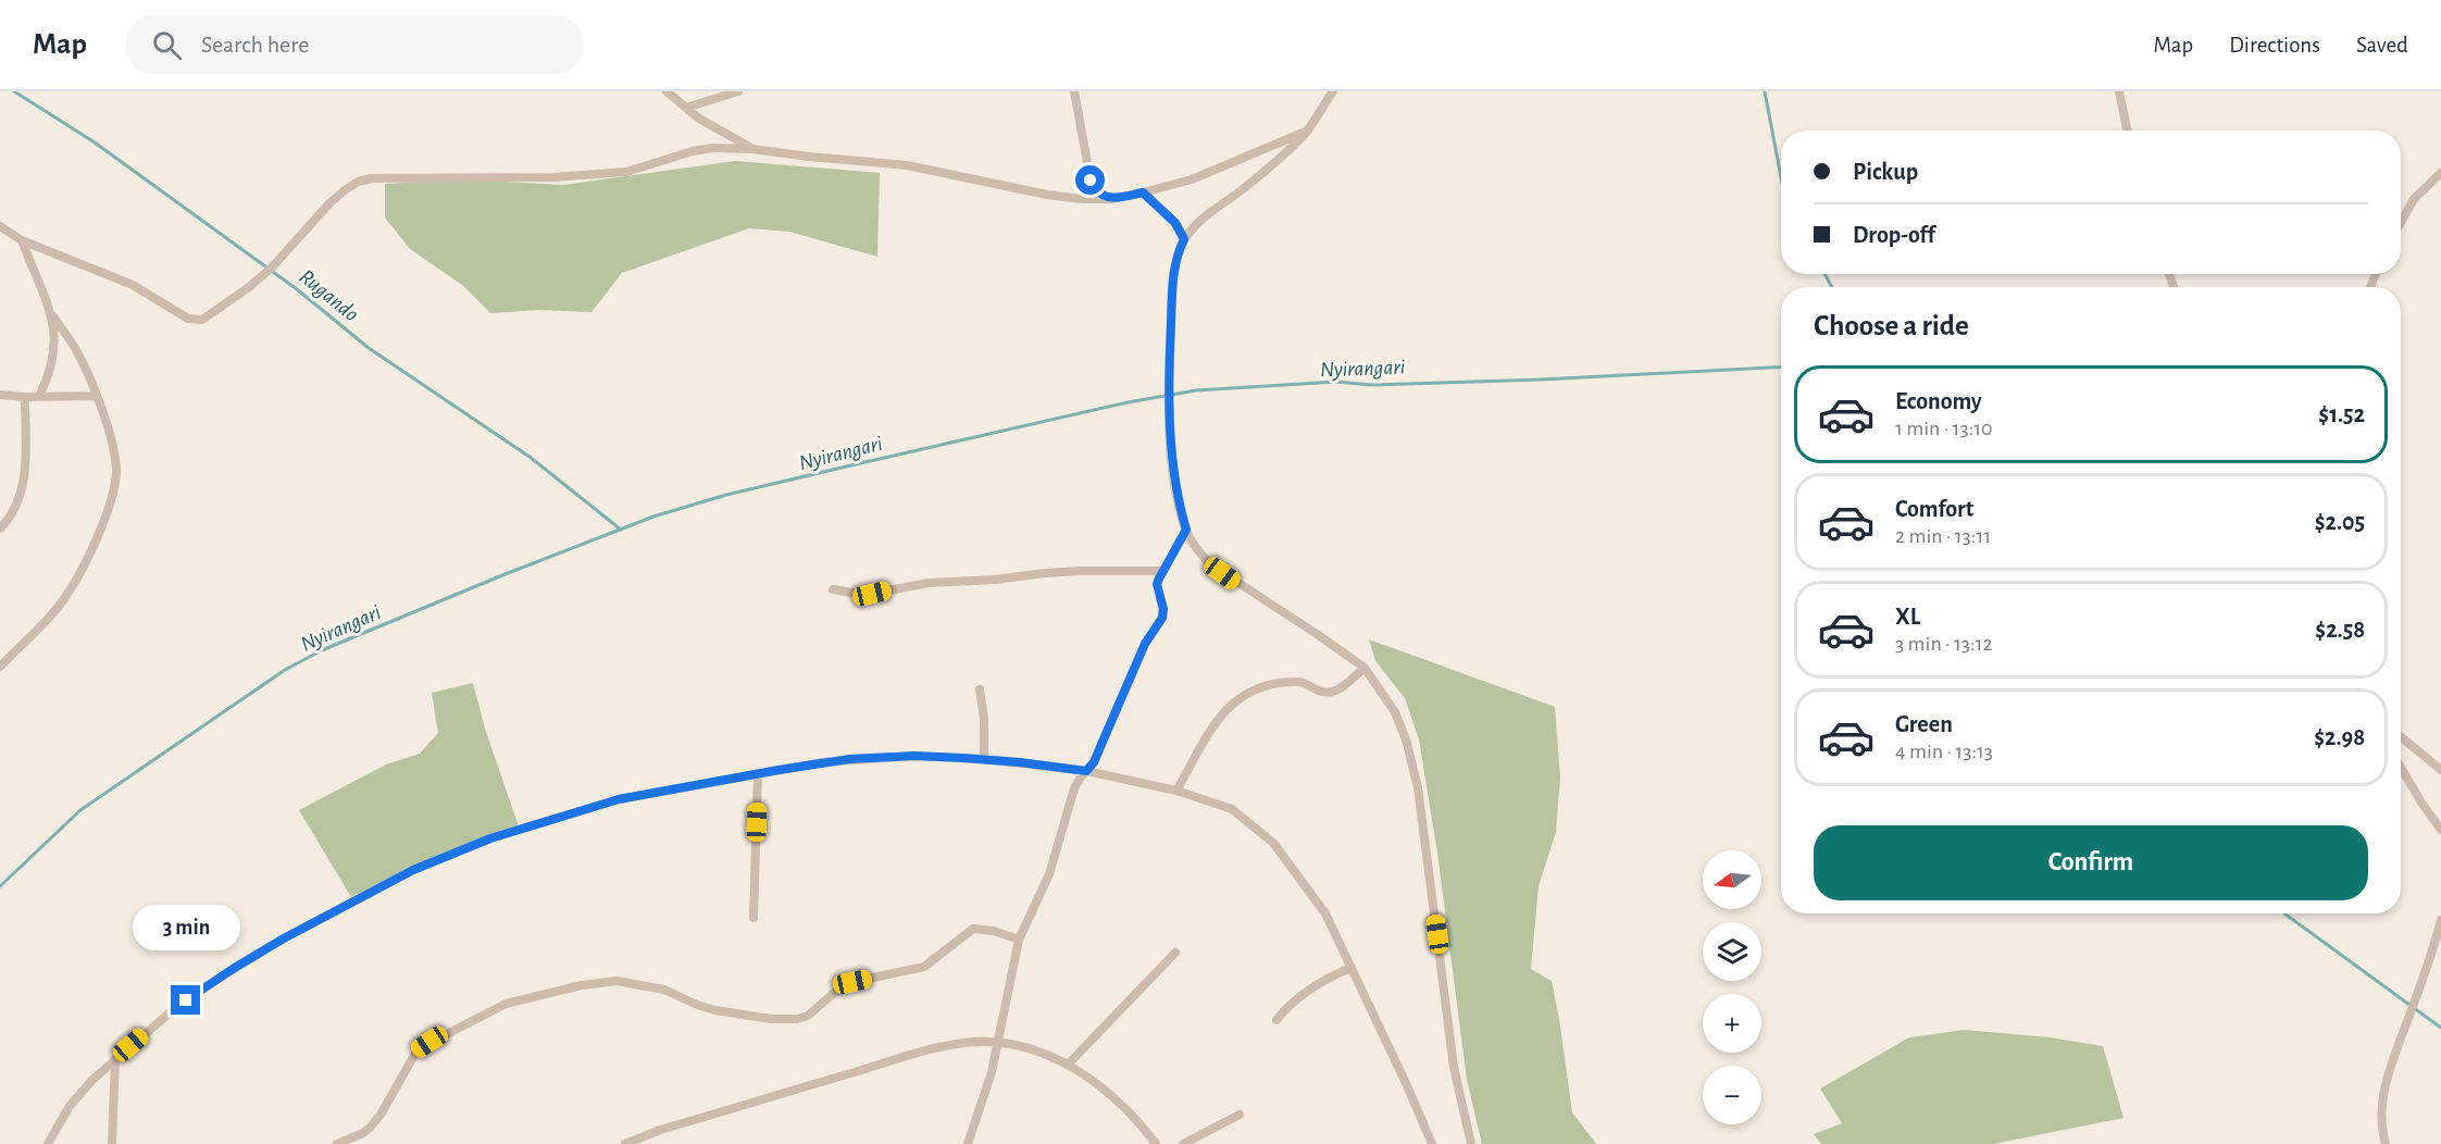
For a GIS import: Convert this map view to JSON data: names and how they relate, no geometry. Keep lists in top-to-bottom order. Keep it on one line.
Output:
{"water":["Rugando","Nyirangari"],"north":"left","page":{"header":"Map","search":"Search here","nav":["Map","Directions","Saved"],"banner":["Pickup","Drop-off"],"heading":"Choose a ride","list":[{"name":"Economy","note":"1 min · 13:10","value":"$1.52"},{"name":"Comfort","note":"2 min · 13:11","value":"$2.05"},{"name":"XL","note":"3 min · 13:12","value":"$2.58"},{"name":"Green","note":"4 min · 13:13","value":"$2.98"}],"buttons":"Confirm","map_buttons":["+","−"],"bubble":"3 min"}}
